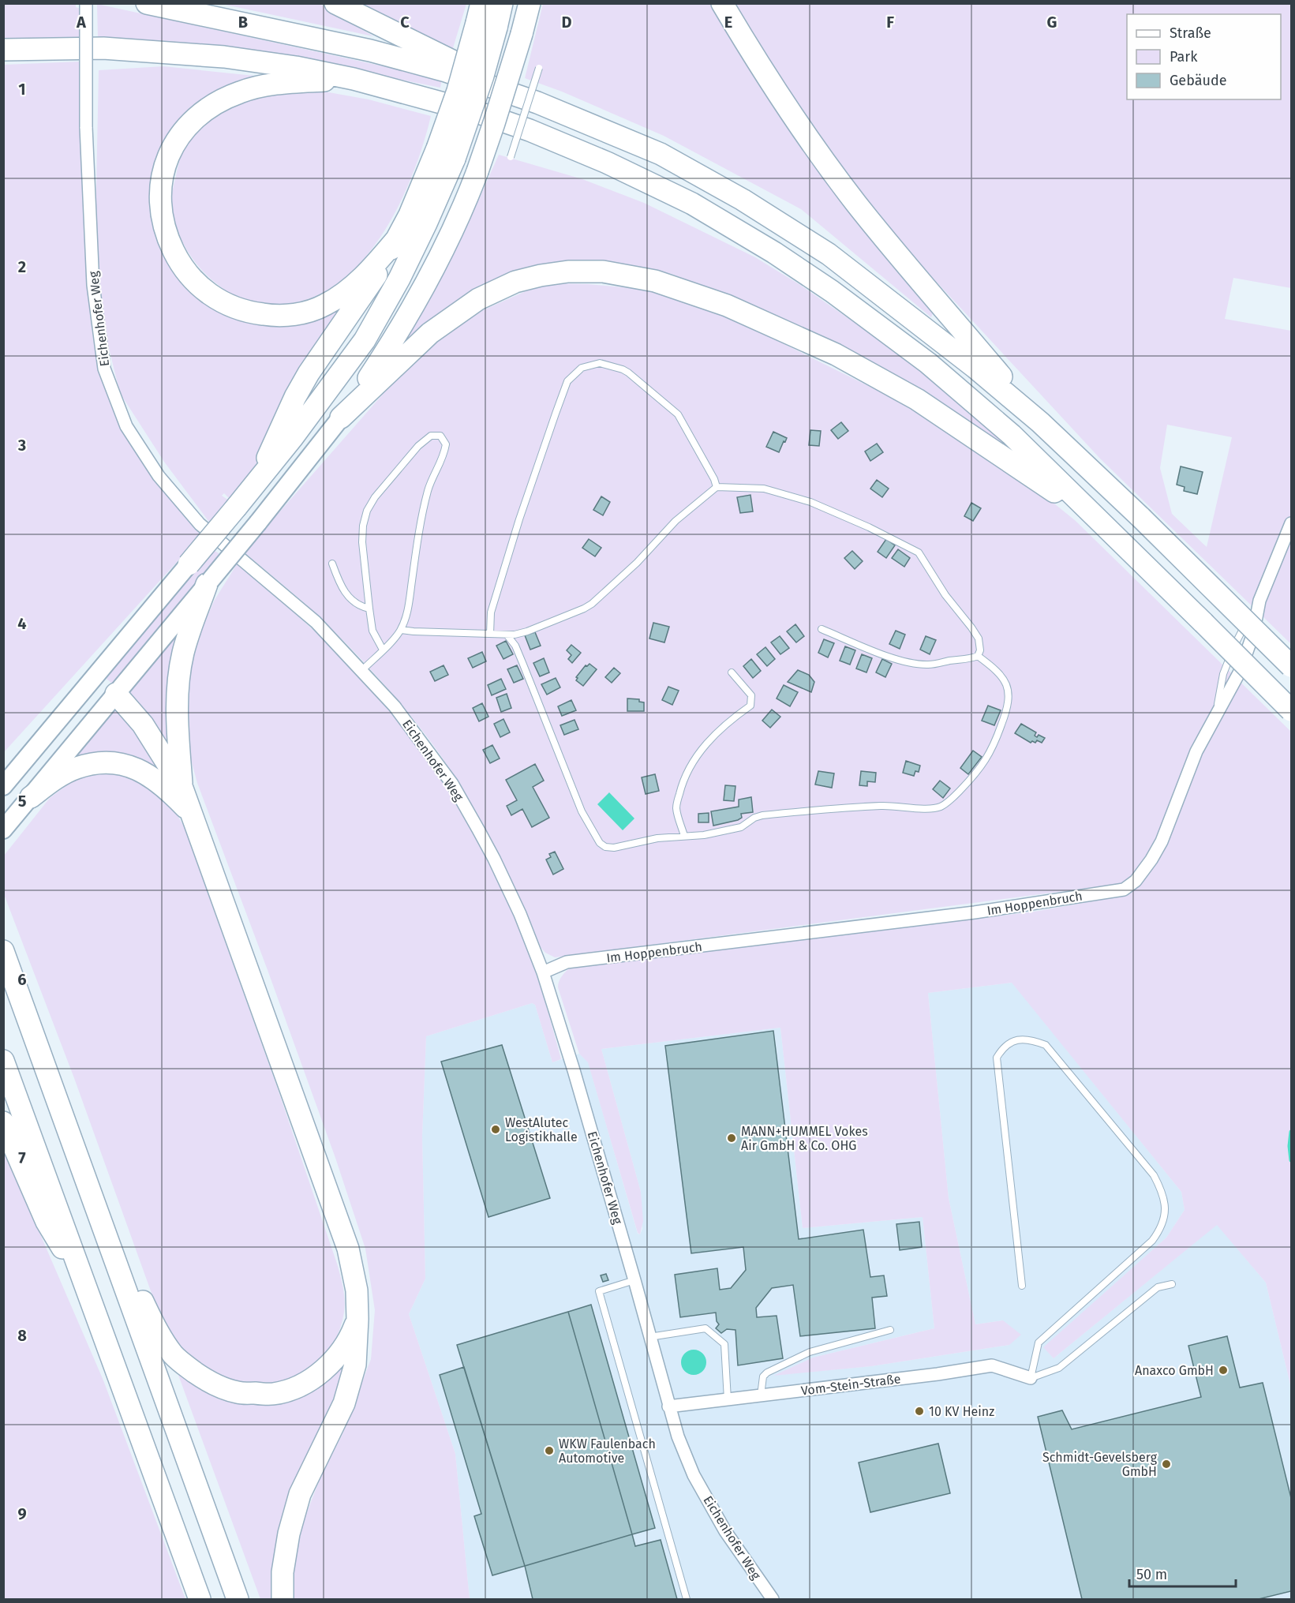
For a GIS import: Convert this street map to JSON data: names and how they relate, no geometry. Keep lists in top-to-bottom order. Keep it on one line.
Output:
{"streets":{"street":["Eichenhofer Weg","Im Hoppenbruch","Vom-Stein-Straße"]},"crossings":[["Eichenhofer Weg","Im Hoppenbruch"],["Eichenhofer Weg","Vom-Stein-Straße"]],"places":["WestAlutec Logistikhalle","MANN+HUMMEL Vokes Air GmbH & Co. OHG","Anaxco GmbH","10 KV Heinz","WKW Faulenbach Automotive","Schmidt-Gevelsberg GmbH"],"legend":["Straße","Park","Gebäude"],"scale_bar":"50 m","grid":{"columns":["A","B","C","D","E","F","G"],"rows":["1","2","3","4","5","6","7","8","9"]}}
